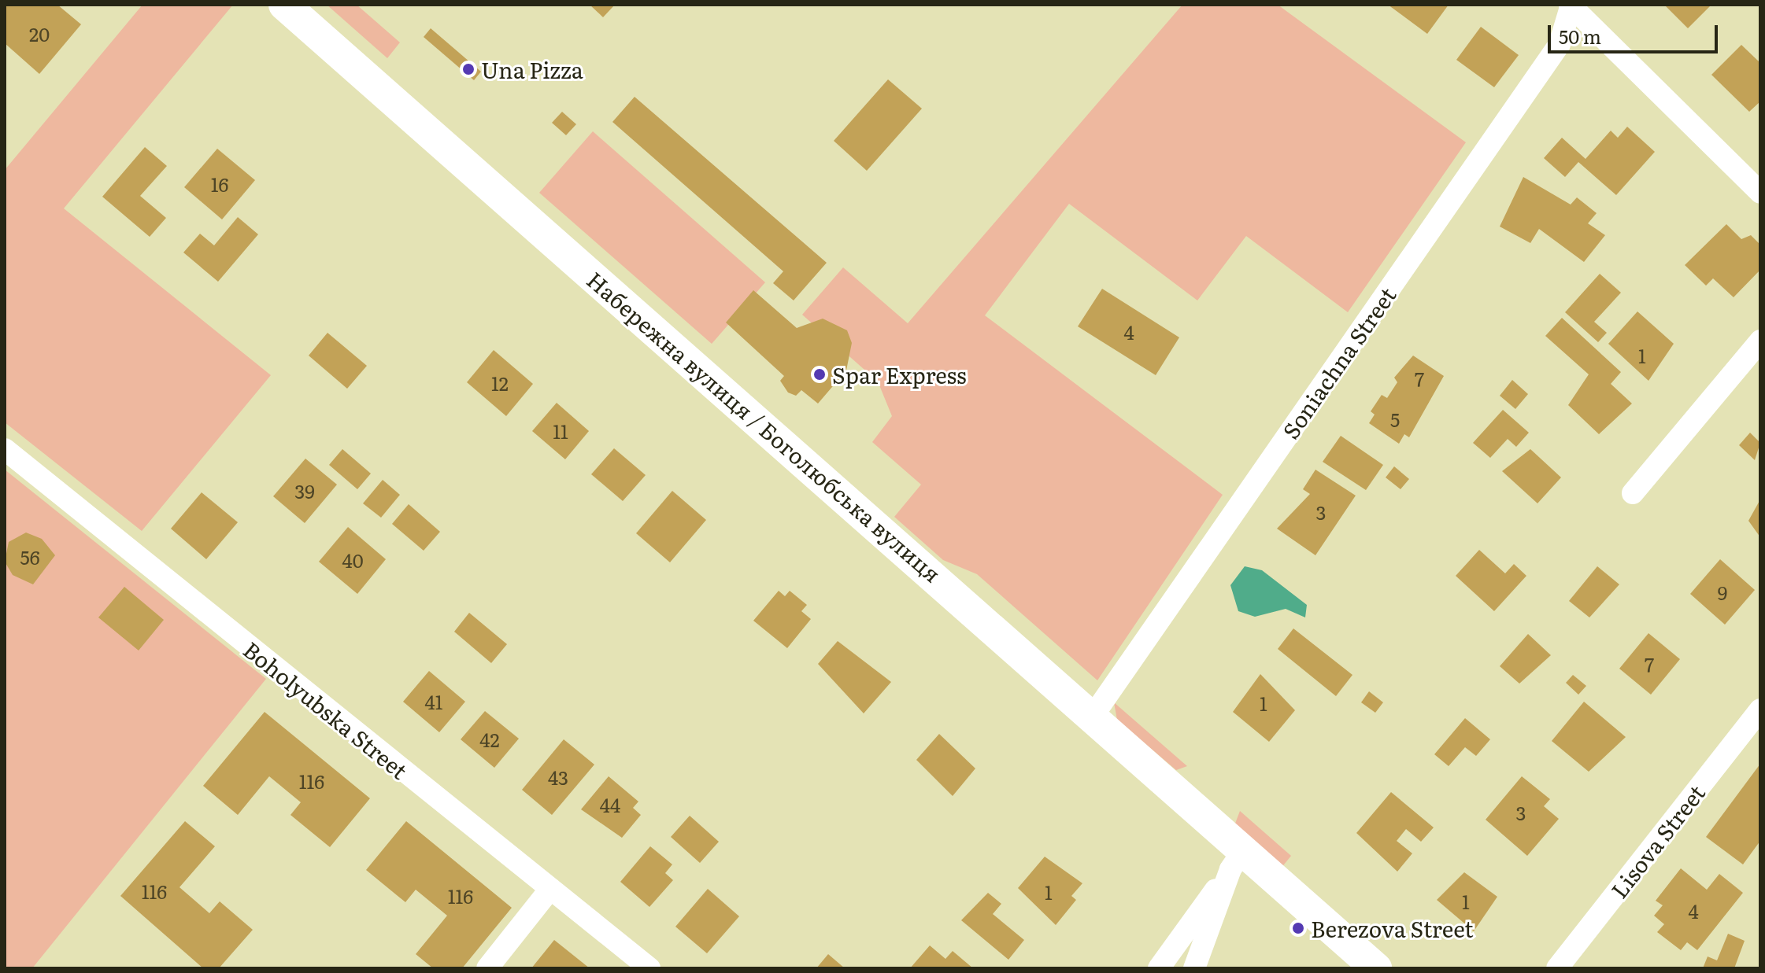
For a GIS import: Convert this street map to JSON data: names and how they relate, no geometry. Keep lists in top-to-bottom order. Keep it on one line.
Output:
{"streets":{"street":["Soniachna Street","Набережна вулиця / Боголюбська вулиця","Boholyubska Street","Lisova Street"]},"crossings":[["Soniachna Street","Набережна вулиця / Боголюбська вулиця"]],"places":["Una Pizza","Spar Express","Berezova Street"],"house_numbers":["20","16","4","1","7","12","5","11","39","3","56","40","9","7","41","1","42","43","116","44","3","116","1","116","1","4"],"scale_bar":"50 m"}
